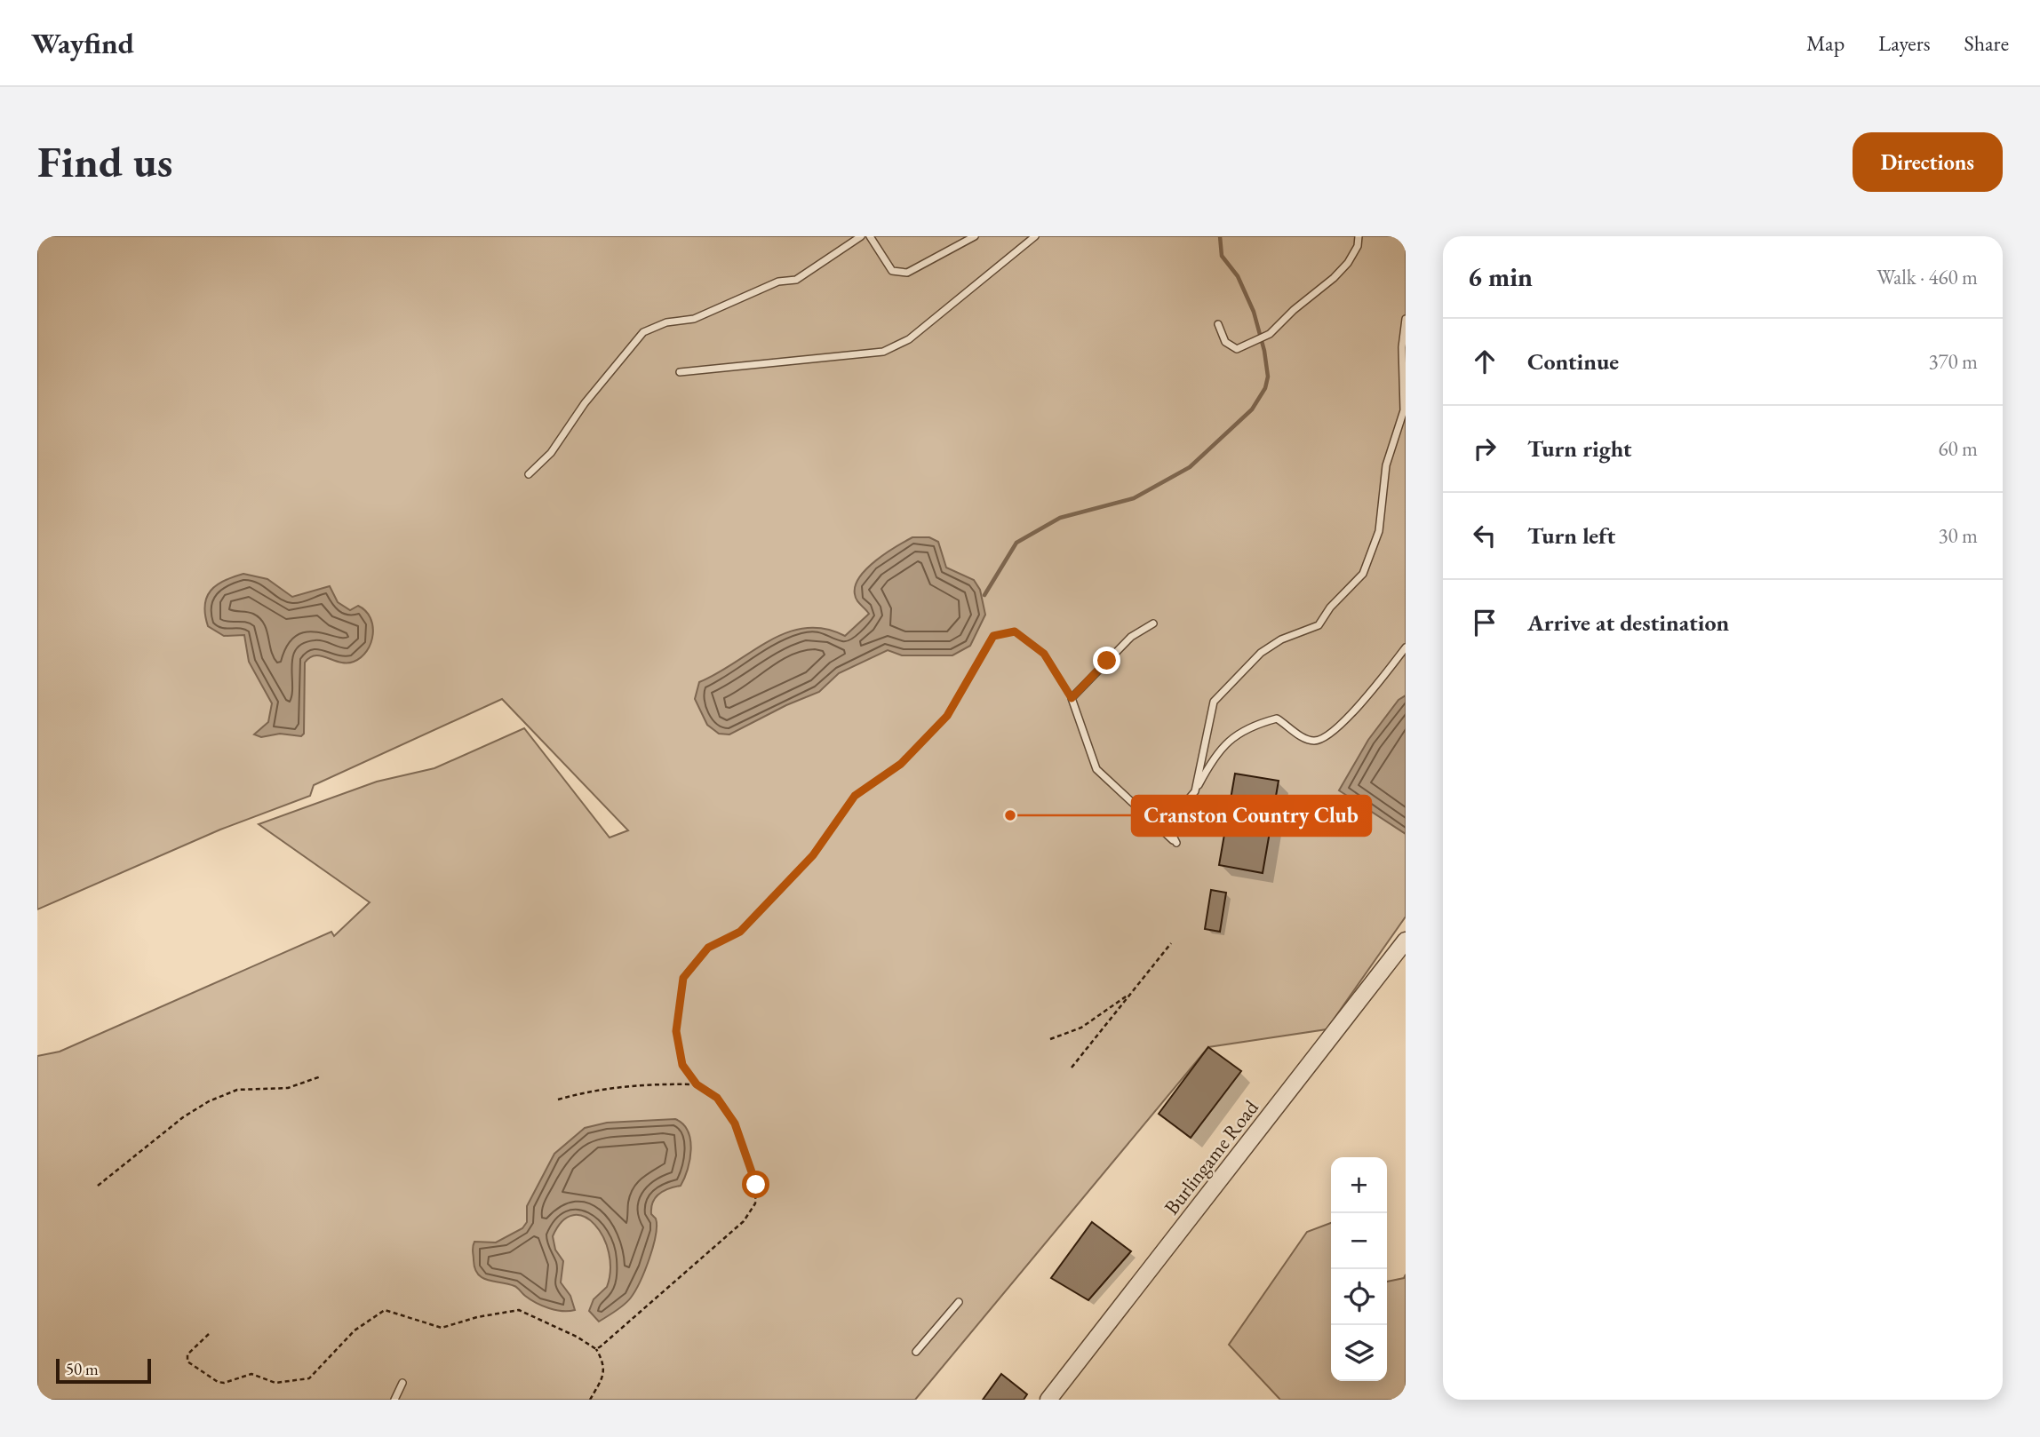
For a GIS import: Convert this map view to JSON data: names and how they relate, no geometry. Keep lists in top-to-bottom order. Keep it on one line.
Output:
{"streets":{"street":["Burlingame Road"]},"places":["Cranston Country Club"],"scale_bar":"50 m","page":{"header":"Wayfind","nav":["Map","Layers","Share"],"buttons":"Directions","title":"Find us","heading":["6 min","Walk · 460 m"],"list":[["Continue","370 m"],["Turn right","60 m"],["Turn left","30 m"],"Arrive at destination"],"map_buttons":["+","−"],"scale":"50 m"}}
